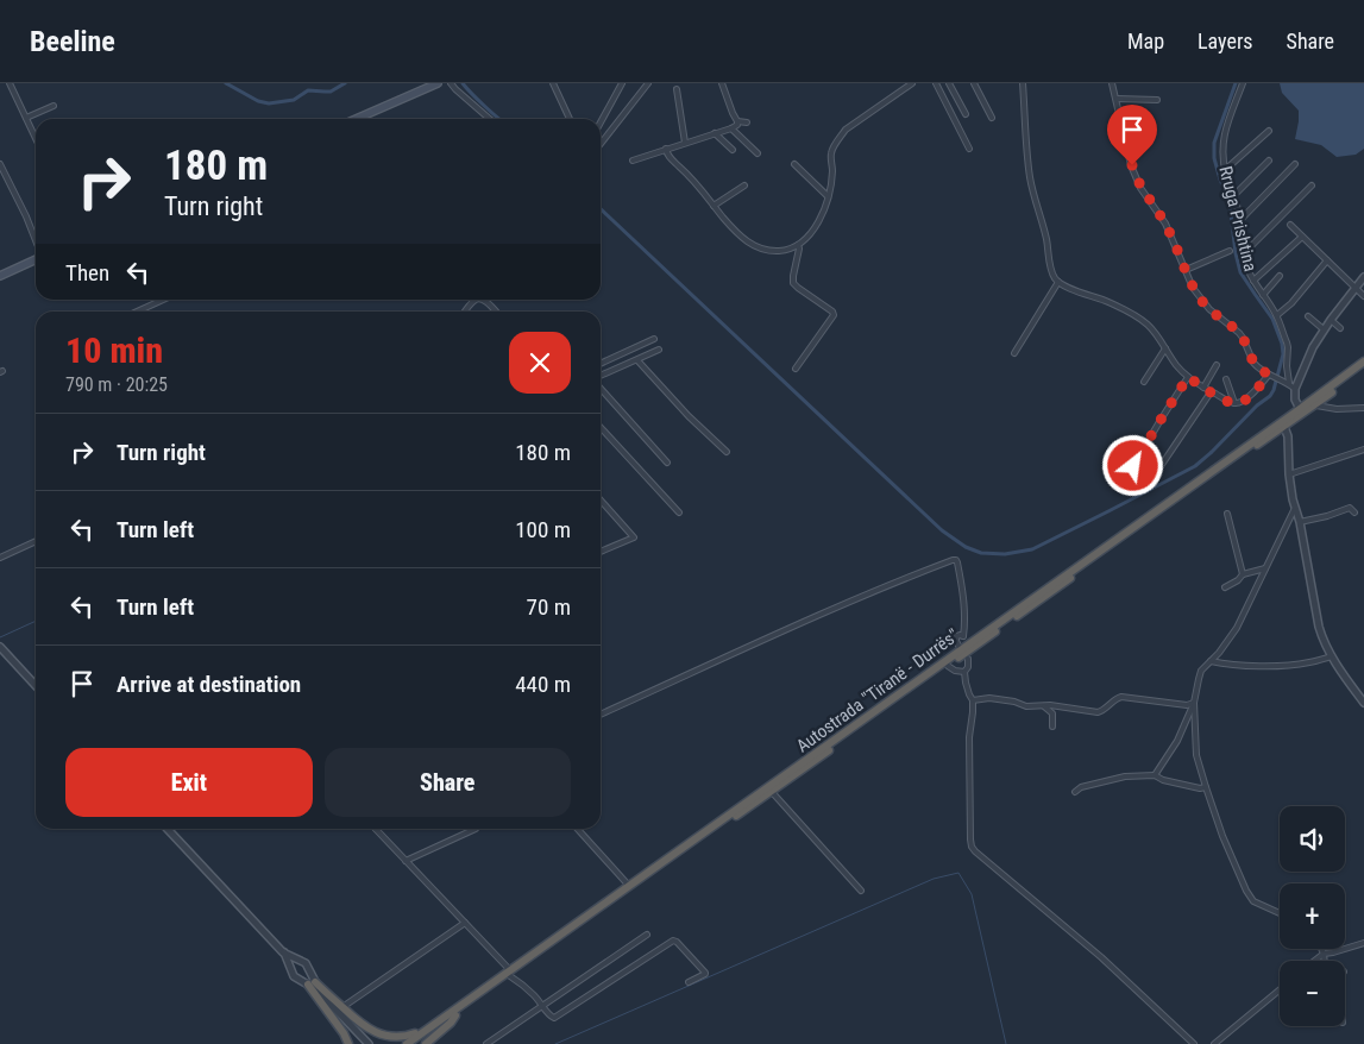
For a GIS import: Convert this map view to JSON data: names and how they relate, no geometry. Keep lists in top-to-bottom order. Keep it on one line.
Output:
{"streets":{"highway":["Autostrada \"Tiranë - Durrës\""],"street":["Rruga Prishtina"]},"page":{"header":"Beeline","nav":["Map","Layers","Share"],"turn":["180 m","Turn right"],"then":"Then","heading":["10 min","790 m · 20:25"],"list":[{"name":"Turn right","value":"180 m"},{"name":"Turn left","value":"100 m"},{"name":"Turn left","value":"70 m"},{"name":"Arrive at destination","value":"440 m"}],"buttons":["Exit","Share"],"map_buttons":["+","−"]}}
